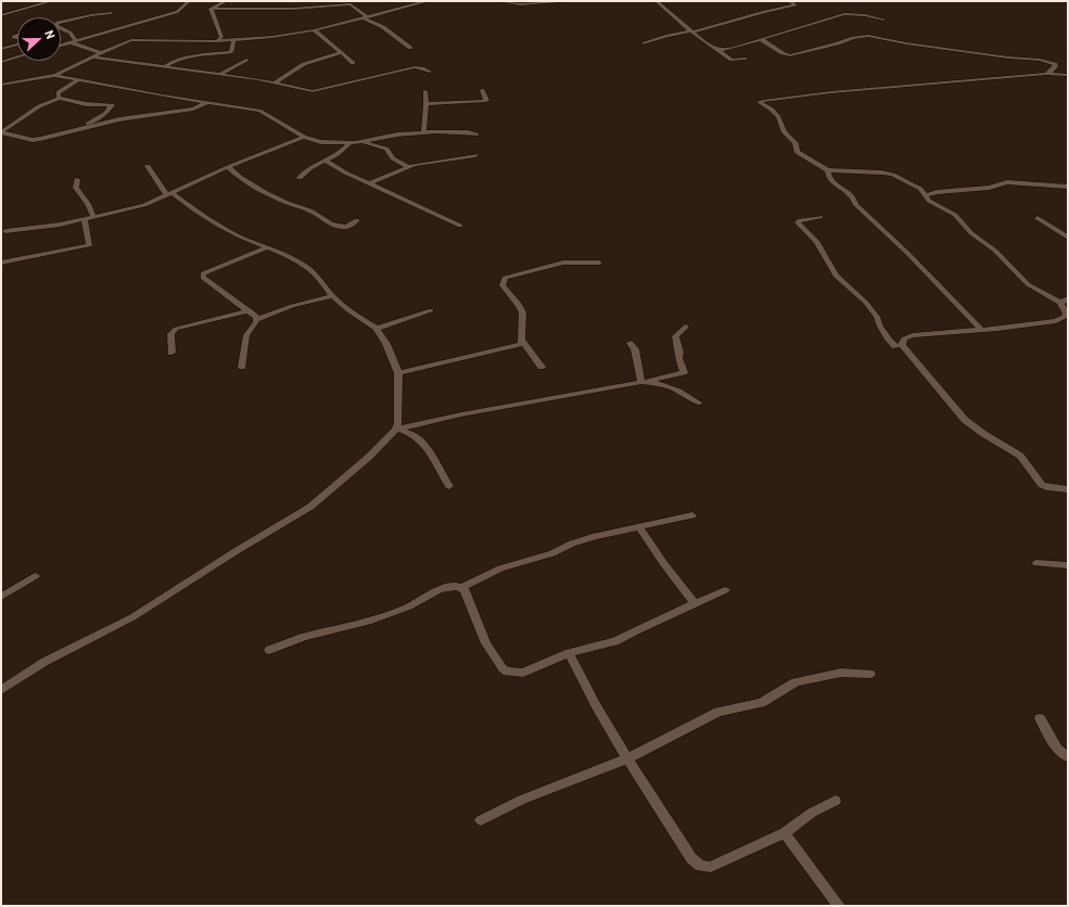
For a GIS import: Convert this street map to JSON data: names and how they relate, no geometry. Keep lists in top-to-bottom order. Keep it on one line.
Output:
{"north":"right"}
